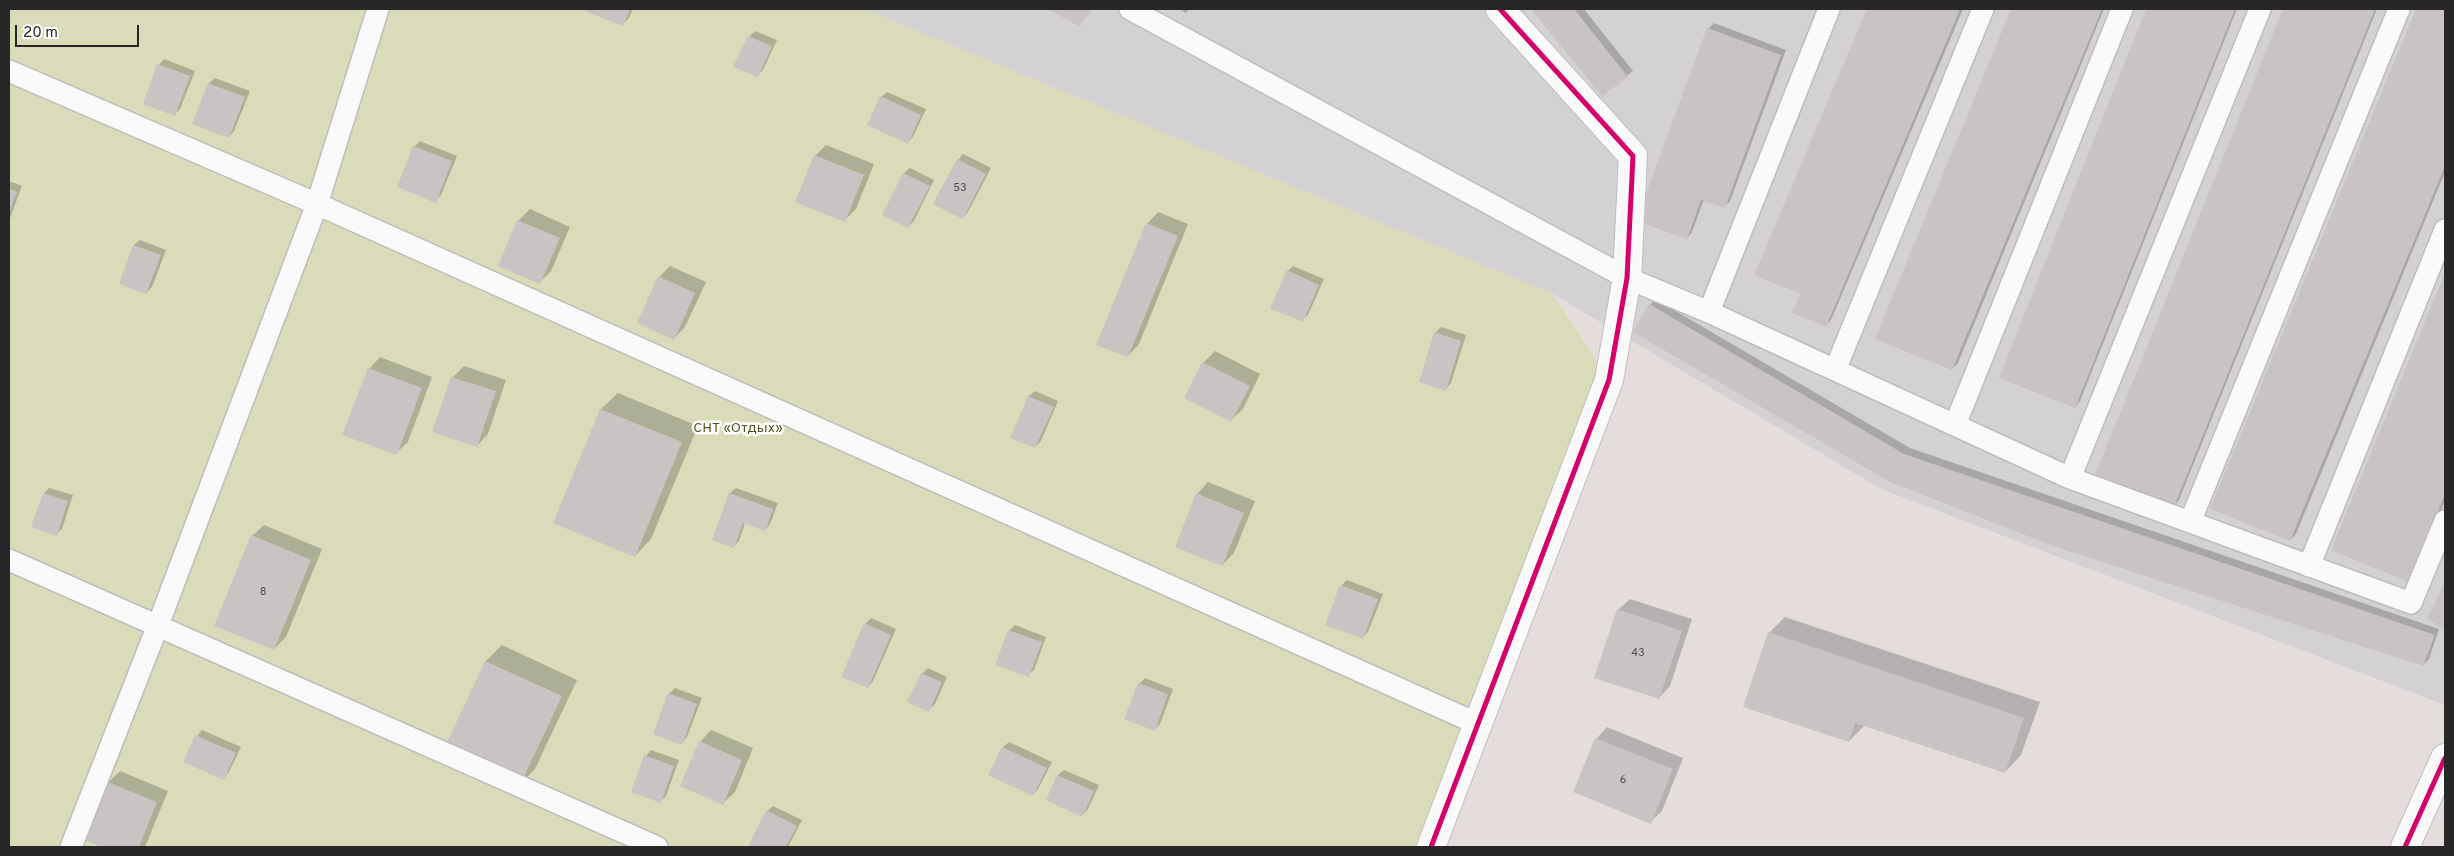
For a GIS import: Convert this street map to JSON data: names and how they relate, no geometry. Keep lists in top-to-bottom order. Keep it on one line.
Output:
{"parks":["СНТ «Отдых»"],"house_numbers":["53","8","43","6"],"scale_bar":"20 m"}
